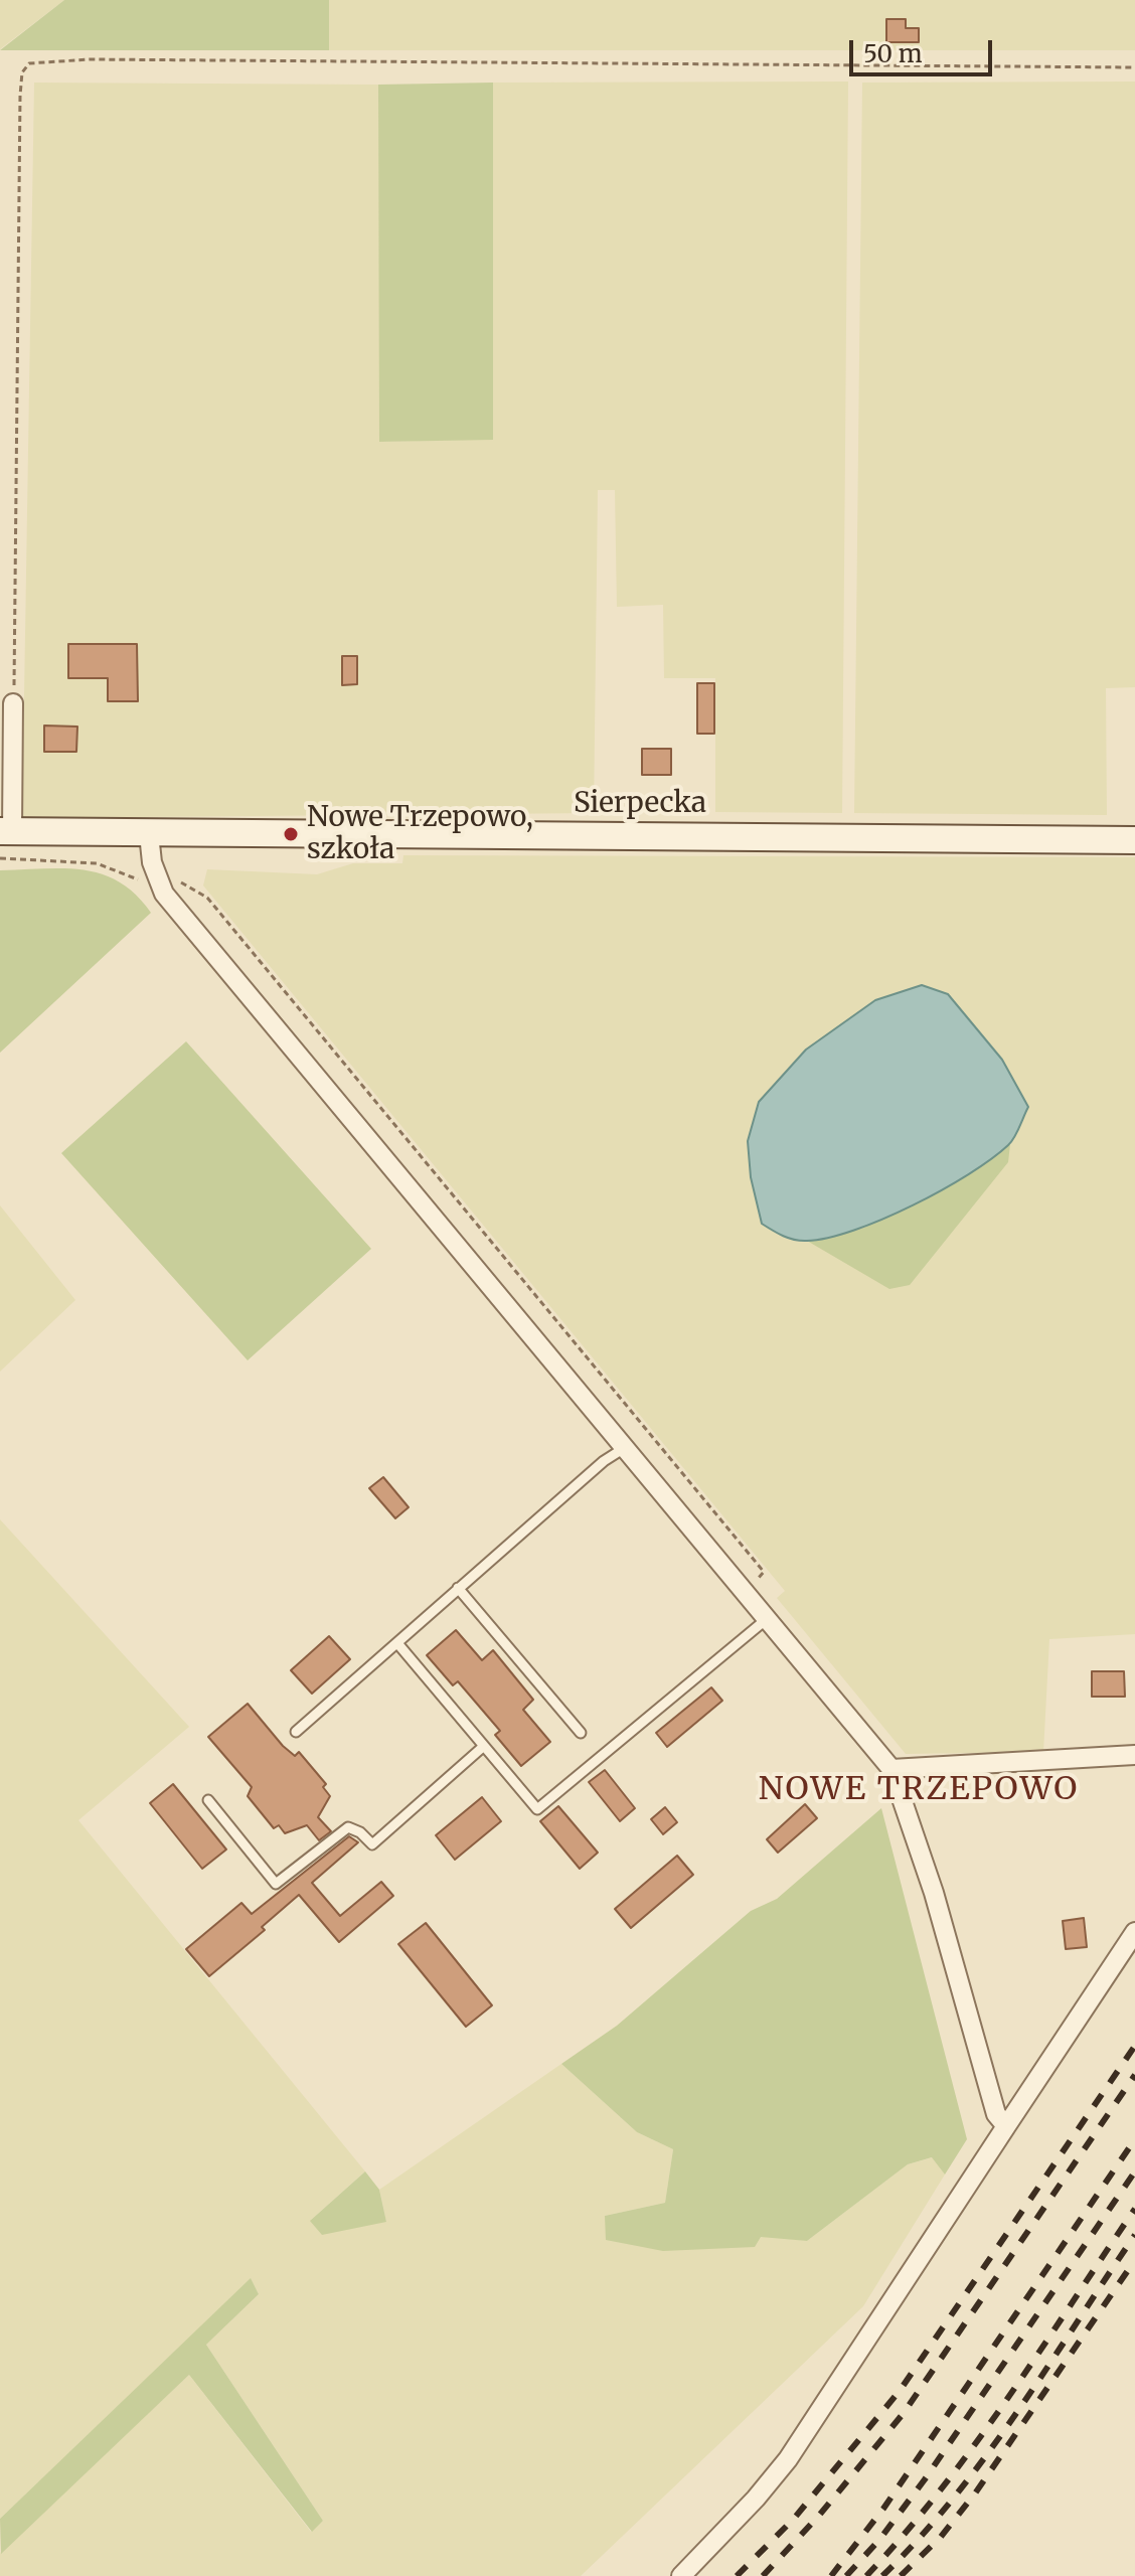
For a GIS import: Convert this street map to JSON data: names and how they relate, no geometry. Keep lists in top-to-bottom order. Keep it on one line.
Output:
{"streets":{"street":["Sierpecka"]},"districts":["NOWE TRZEPOWO"],"places":["Nowe Trzepowo, szkoła"],"scale_bar":"50 m"}
